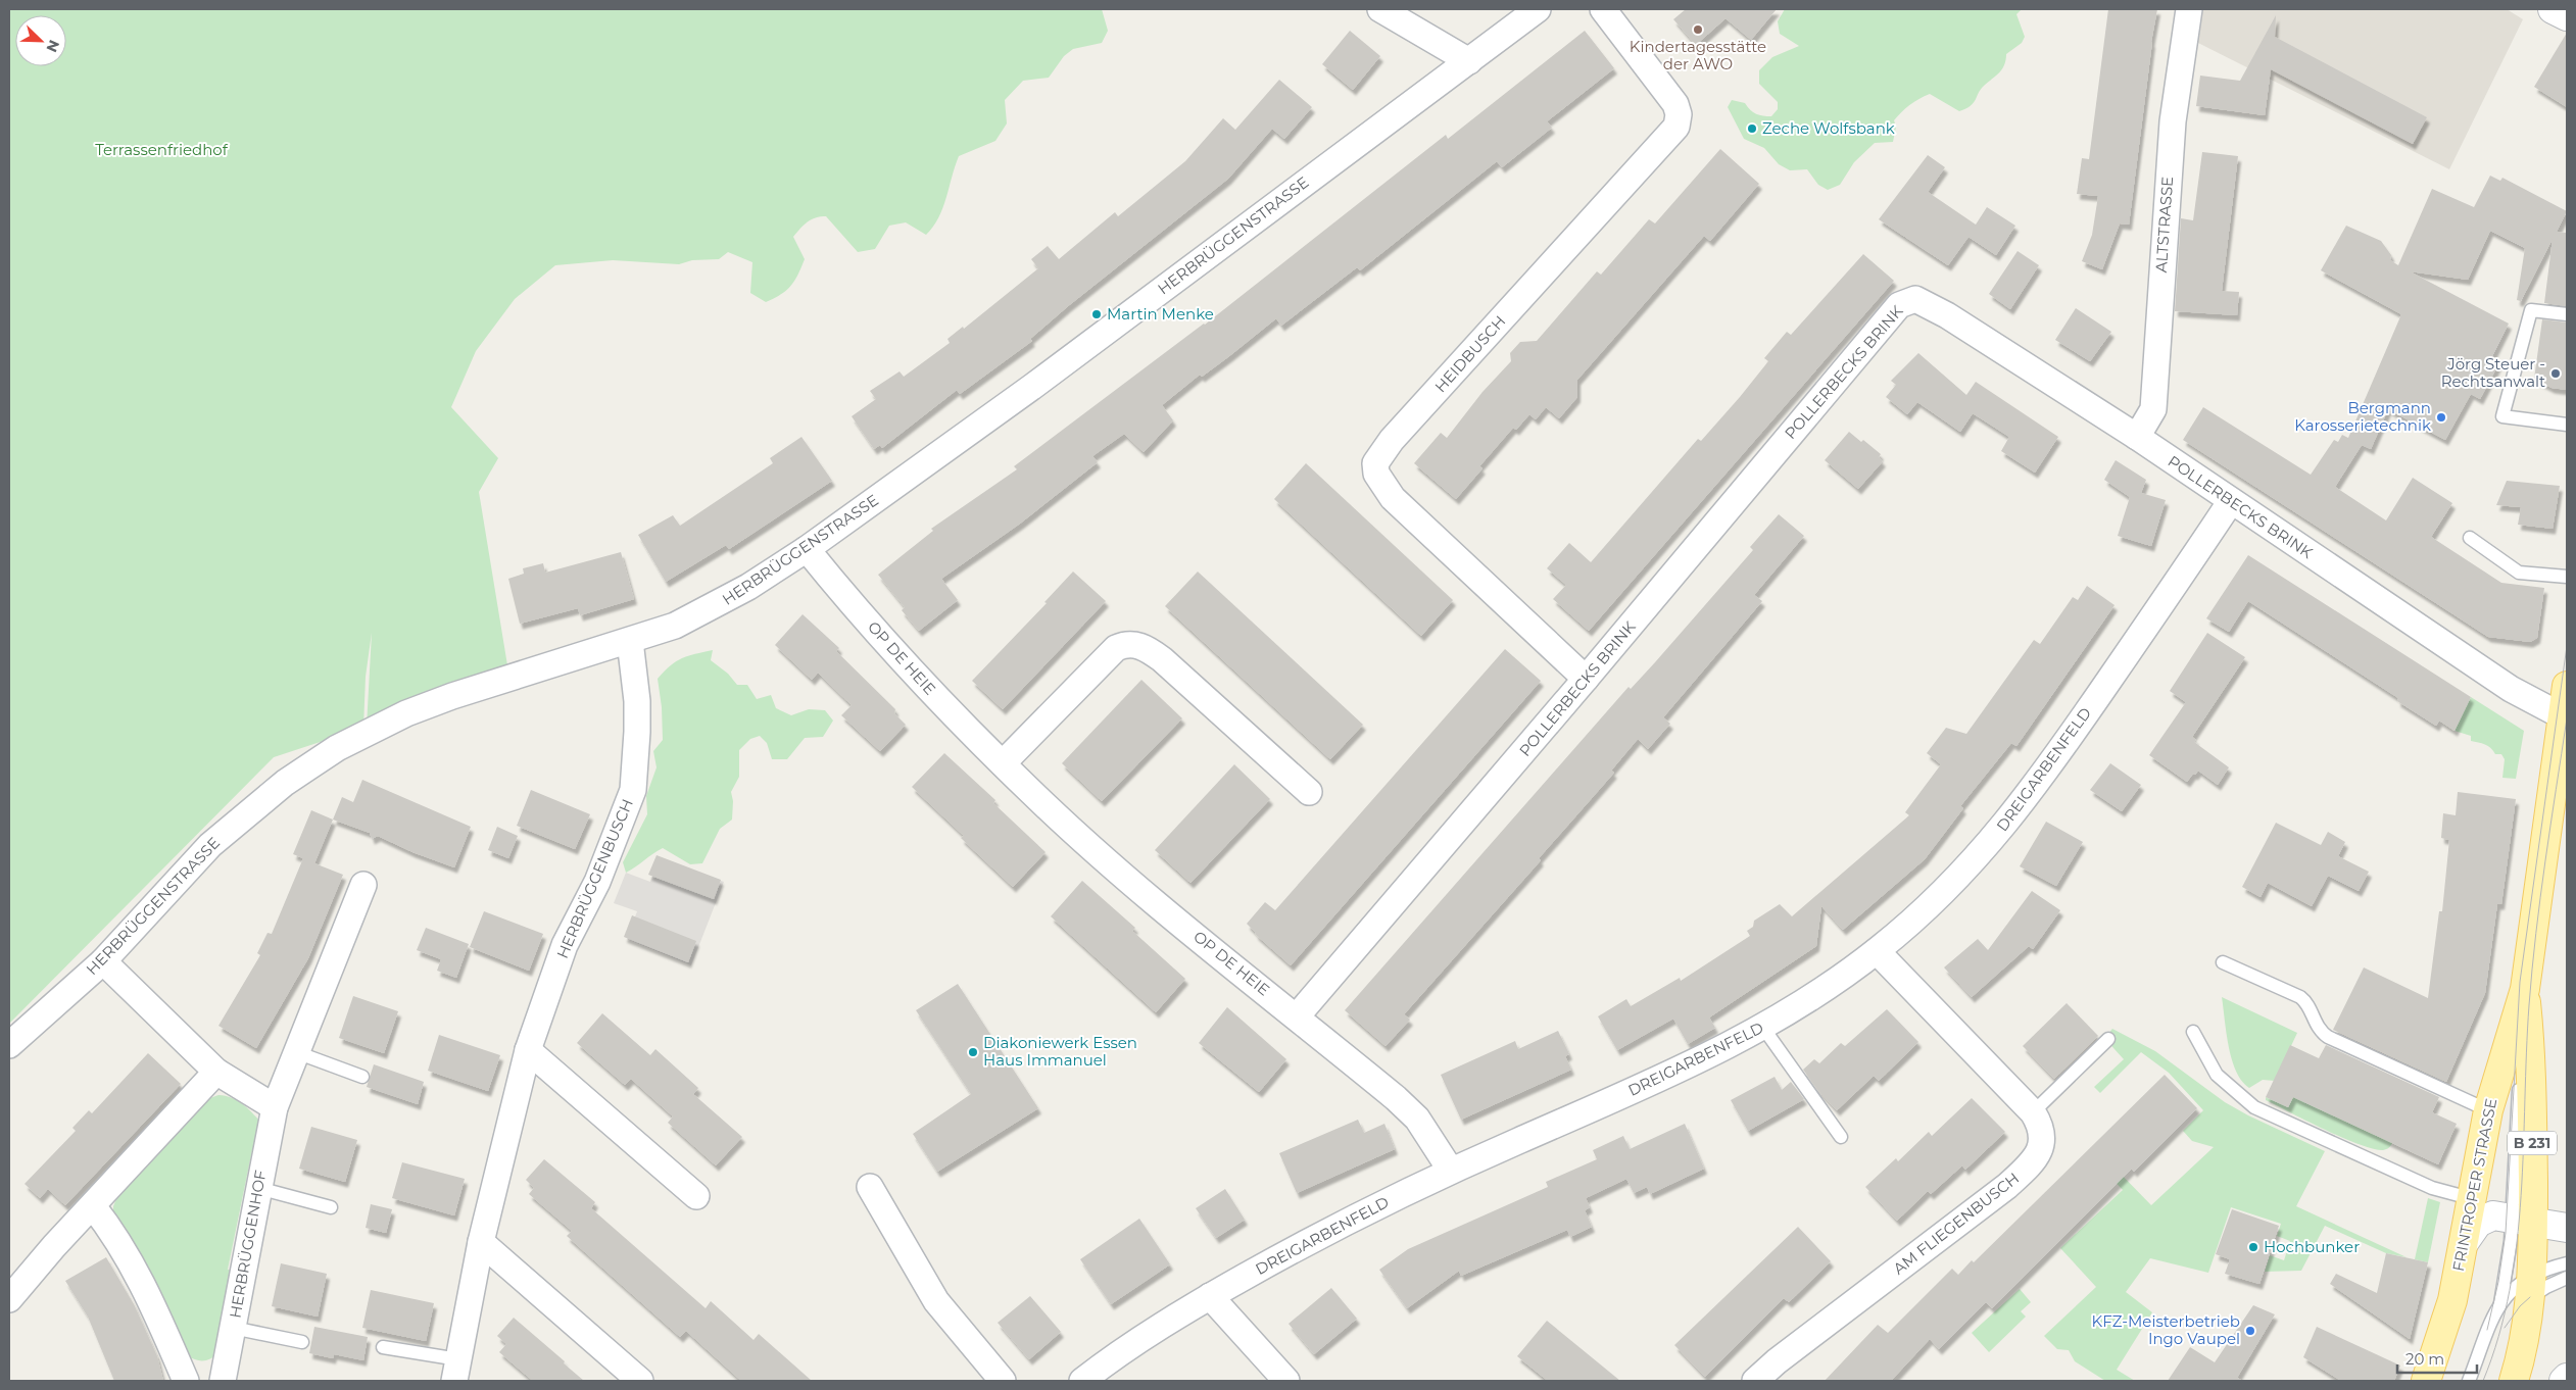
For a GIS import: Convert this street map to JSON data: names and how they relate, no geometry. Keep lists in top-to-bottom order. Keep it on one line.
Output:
{"streets":{"main road":["B 231","FRINTROPER STRASSE"],"street":["ALTSTRASSE","HERBRÜGGENSTRASSE","HEIDBUSCH","POLLERBECKS BRINK","OP DE HEIE","DREIGARBENFELD","HERBRÜGGENBUSCH","AM FLIEGENBUSCH","HERBRÜGGENHOF"]},"crossings":[["ALTSTRASSE","POLLERBECKS BRINK"],["HERBRÜGGENSTRASSE","OP DE HEIE"],["HERBRÜGGENSTRASSE","HERBRÜGGENBUSCH"],["HEIDBUSCH","POLLERBECKS BRINK"],["POLLERBECKS BRINK","OP DE HEIE"],["POLLERBECKS BRINK","DREIGARBENFELD"],["POLLERBECKS BRINK","FRINTROPER STRASSE"],["OP DE HEIE","DREIGARBENFELD"],["DREIGARBENFELD","AM FLIEGENBUSCH"]],"parks":["Terrassenfriedhof"],"places":["Kindertagesstätte der AWO","Zeche Wolfsbank","Martin Menke","Jörg Steuer - Rechtsanwalt","Bergmann Karosserietechnik","Diakoniewerk Essen Haus Immanuel","Hochbunker","KFZ-Meisterbetrieb Ingo Vaupel"],"scale_bar":"20 m","north":"bottom right"}
